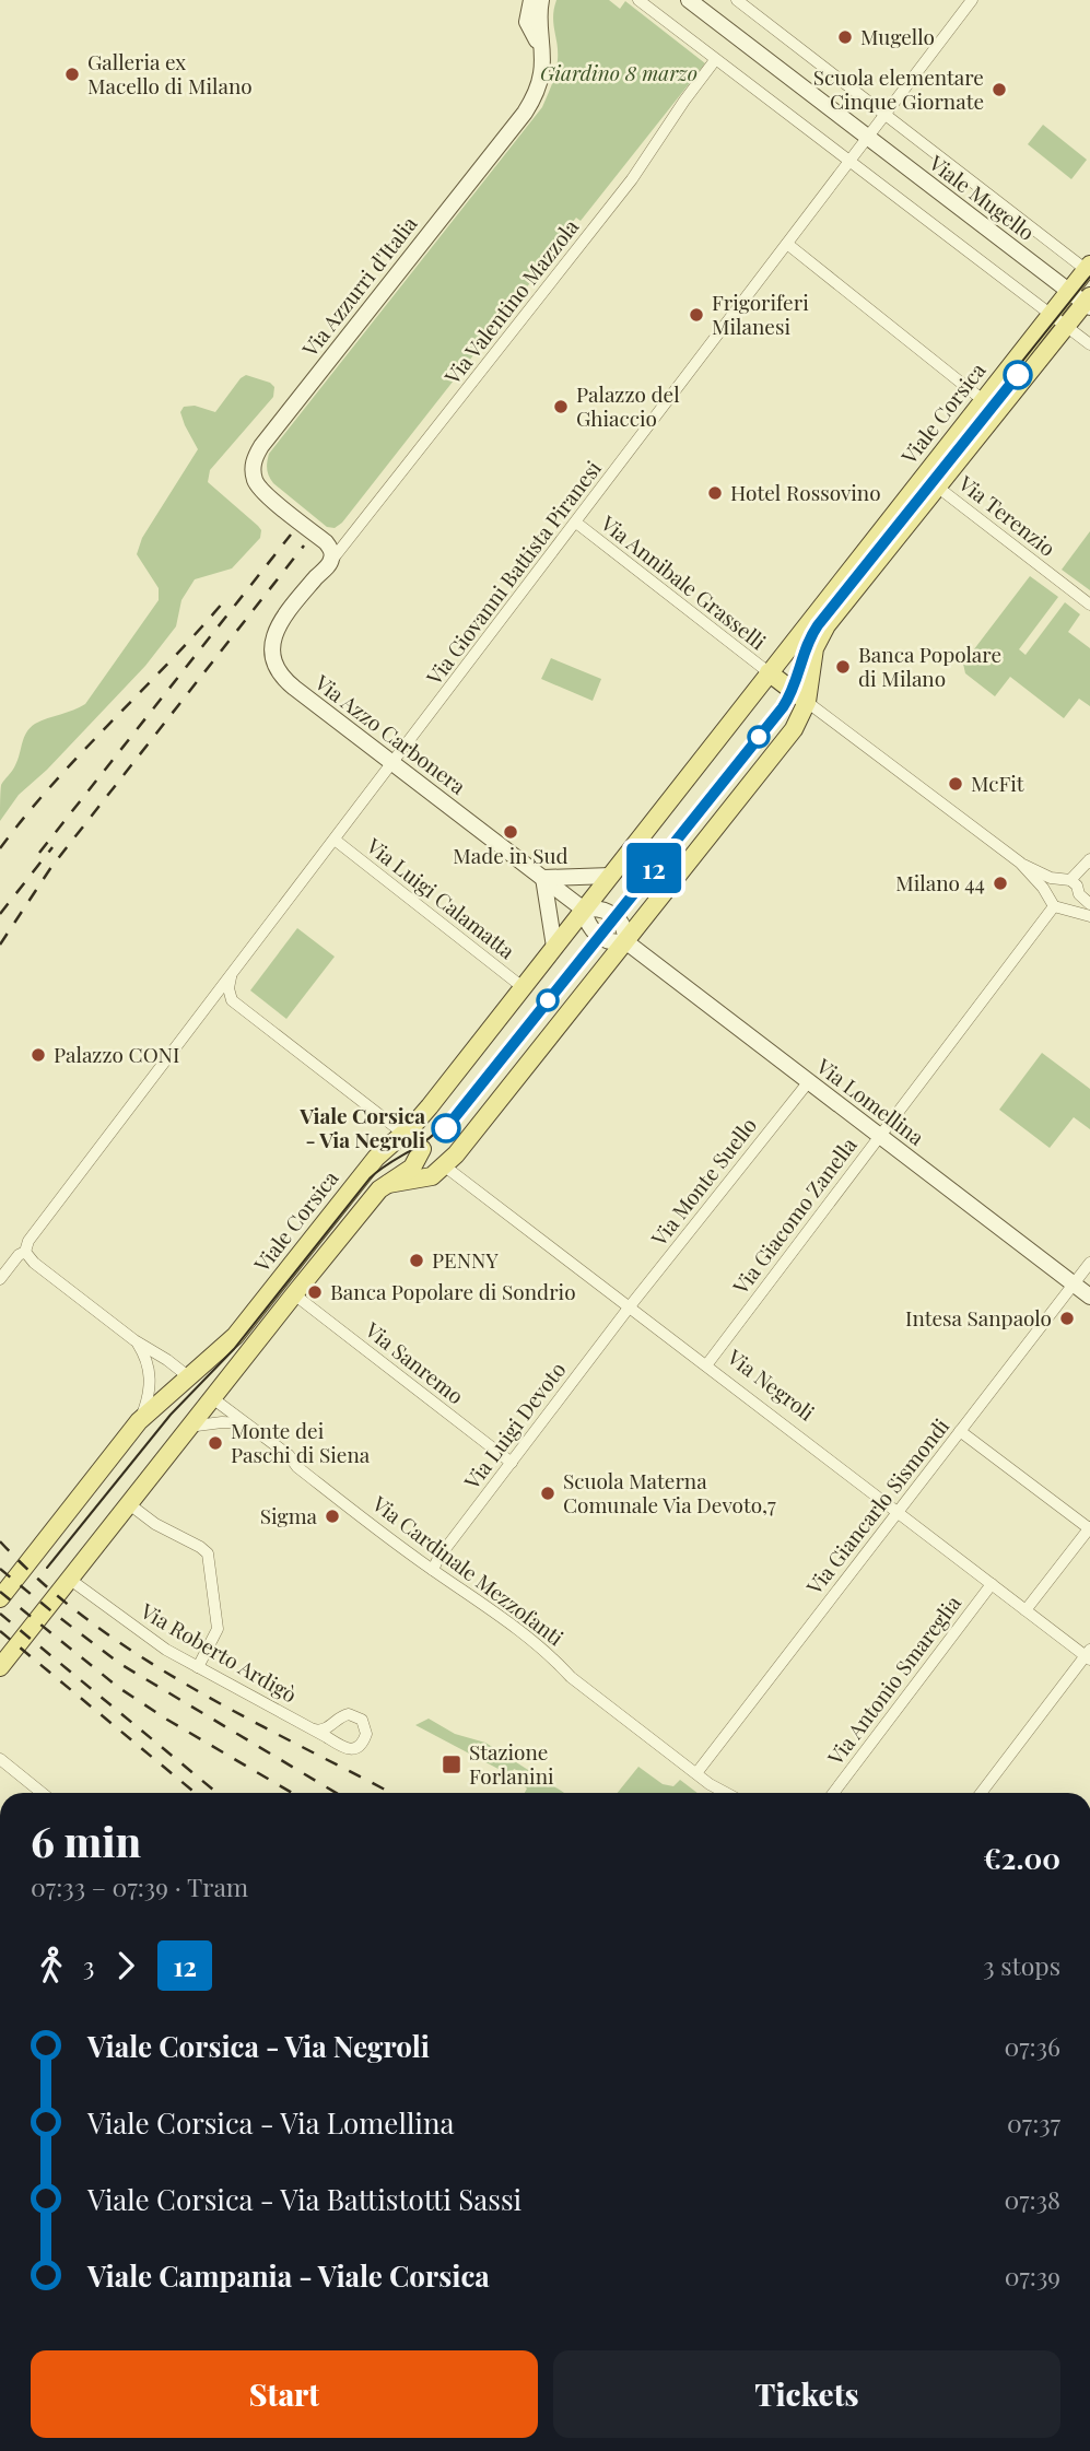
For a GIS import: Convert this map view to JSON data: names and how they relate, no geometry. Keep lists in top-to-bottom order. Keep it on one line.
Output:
{"streets":{"main road":["Viale Corsica","Via Negroli"],"street":["Viale Mugello","Via Azzurri d'Italia","Via Valentino Mazzola","Via Terenzio","Via Giovanni Battista Piranesi","Via Annibale Grasselli","Via Azzo Carbonera","Via Luigi Calamatta","Via Lomellina","Via Monte Suello","Via Giacomo Zanella","Via Sanremo","Via Luigi Devoto","Via Giancarlo Sismondi","Via Cardinale Mezzofanti","Via Roberto Ardigò","Via Antonio Smareglia"]},"crossings":[["Viale Mugello","Viale Corsica"],["Viale Mugello","Via Giovanni Battista Piranesi"],["Via Azzurri d'Italia","Via Valentino Mazzola"],["Via Azzurri d'Italia","Via Azzo Carbonera"],["Via Valentino Mazzola","Via Azzo Carbonera"],["Viale Corsica","Via Terenzio"],["Viale Corsica","Via Annibale Grasselli"],["Viale Corsica","Via Azzo Carbonera"],["Viale Corsica","Via Luigi Calamatta"],["Viale Corsica","Via Lomellina"],["Viale Corsica","Via Sanremo"],["Viale Corsica","Via Negroli"],["Viale Corsica","Via Cardinale Mezzofanti"],["Via Giovanni Battista Piranesi","Via Annibale Grasselli"],["Via Giovanni Battista Piranesi","Via Azzo Carbonera"],["Via Giovanni Battista Piranesi","Via Luigi Calamatta"],["Via Azzo Carbonera","Via Lomellina"],["Via Lomellina","Via Monte Suello"],["Via Lomellina","Via Giacomo Zanella"],["Via Lomellina","Via Giancarlo Sismondi"],["Via Monte Suello","Via Negroli"],["Via Monte Suello","Via Luigi Devoto"],["Via Giacomo Zanella","Via Negroli"],["Via Sanremo","Via Luigi Devoto"],["Via Negroli","Via Luigi Devoto"],["Via Negroli","Via Giancarlo Sismondi"],["Via Negroli","Via Antonio Smareglia"],["Via Luigi Devoto","Via Cardinale Mezzofanti"],["Via Giancarlo Sismondi","Via Cardinale Mezzofanti"]],"parks":["Giardino 8 marzo"],"places":{"other":["Mugello","Galleria ex Macello di Milano","Scuola elementare Cinque Giornate","Frigoriferi Milanesi","Palazzo del Ghiaccio","Hotel Rossovino","Banca Popolare di Milano","McFit","Made in Sud","Milano 44","Palazzo CONI","Viale Corsica - Via Negroli","PENNY","Banca Popolare di Sondrio","Intesa Sanpaolo","Monte dei Paschi di Siena","Scuola Materna Comunale Via Devoto,7","Sigma"],"transit":["Stazione Forlanini"]},"lines":["tram line 12"],"page":{"on_map":"12","heading":["6 min","07:33 – 07:39 · Tram","€2.00"],"legs":["3","12","3 stops"],"list":[{"name":"Viale Corsica - Via Negroli","value":"07:36"},{"name":"Viale Corsica - Via Lomellina","value":"07:37"},{"name":"Viale Corsica - Via Battistotti Sassi","value":"07:38"},{"name":"Viale Campania - Viale Corsica","value":"07:39"}],"buttons":["Start","Tickets"]}}
